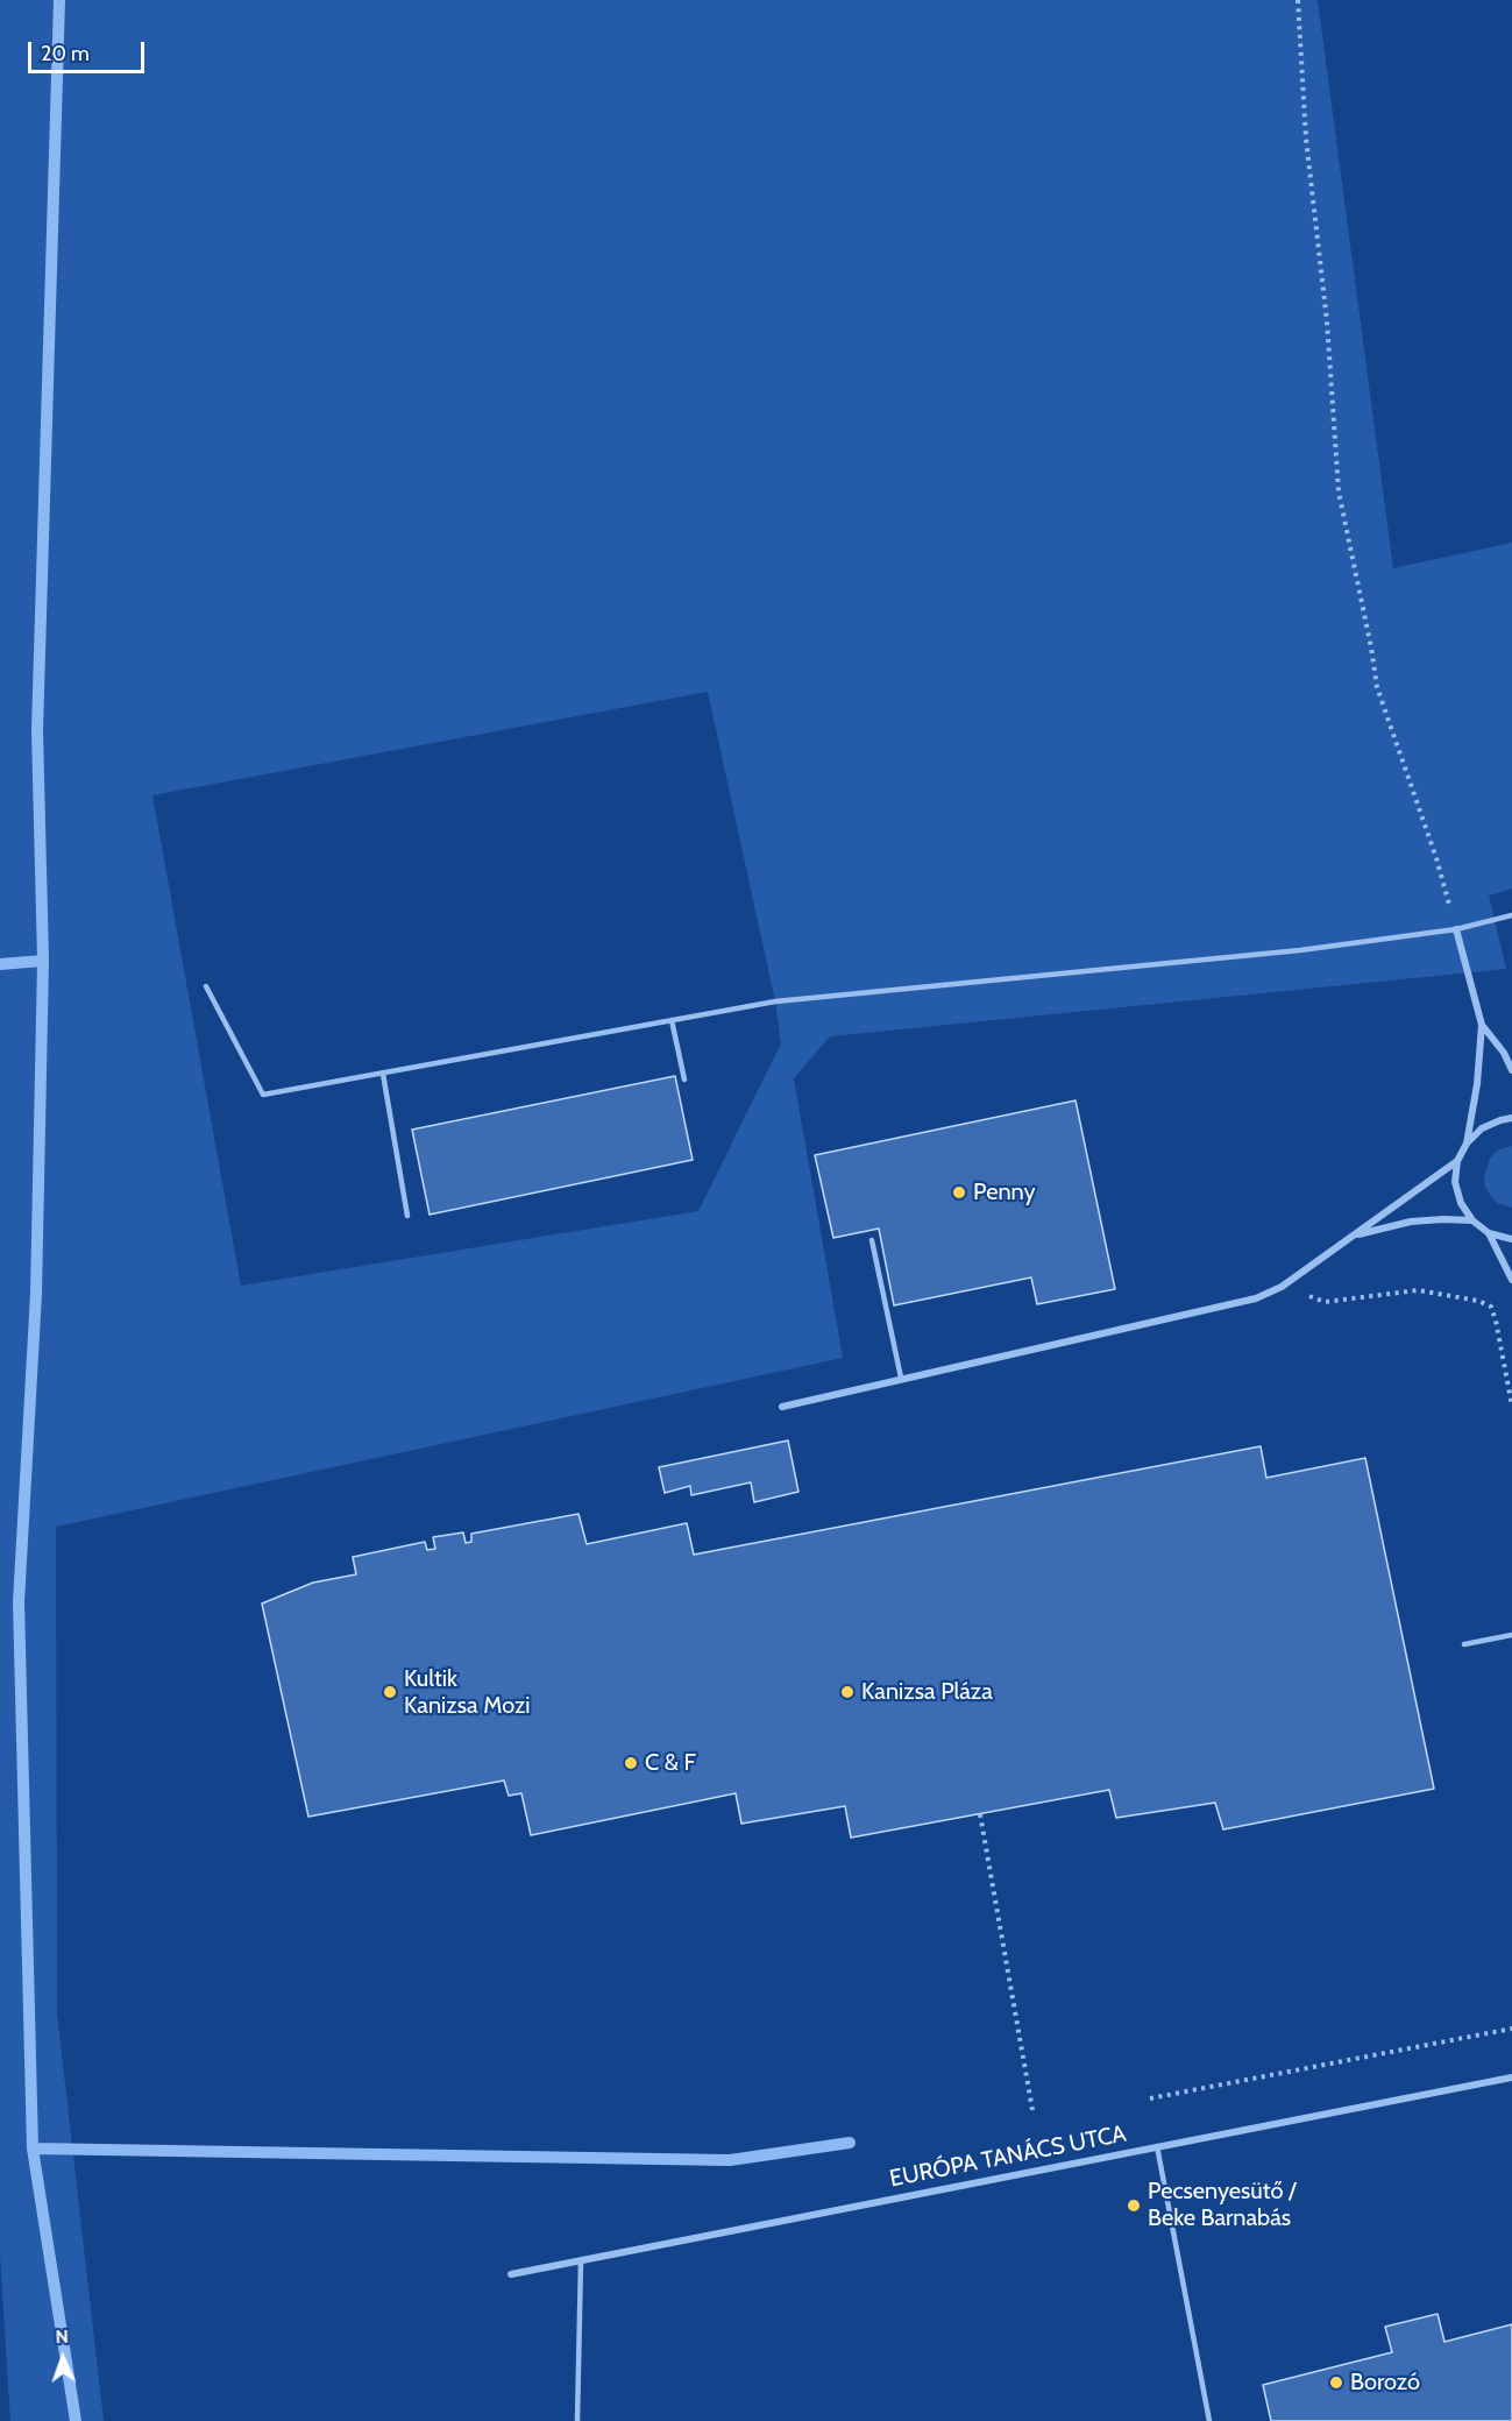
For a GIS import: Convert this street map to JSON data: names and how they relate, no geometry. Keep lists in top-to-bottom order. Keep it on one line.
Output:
{"streets":{"street":["EURÓPA TANÁCS UTCA"]},"places":["Penny","Kultik Kanizsa Mozi","Kanizsa Pláza","C & F","Pecsenyesütő / Beke Barnabás","Borozó"],"scale_bar":"20 m","north":"top"}
